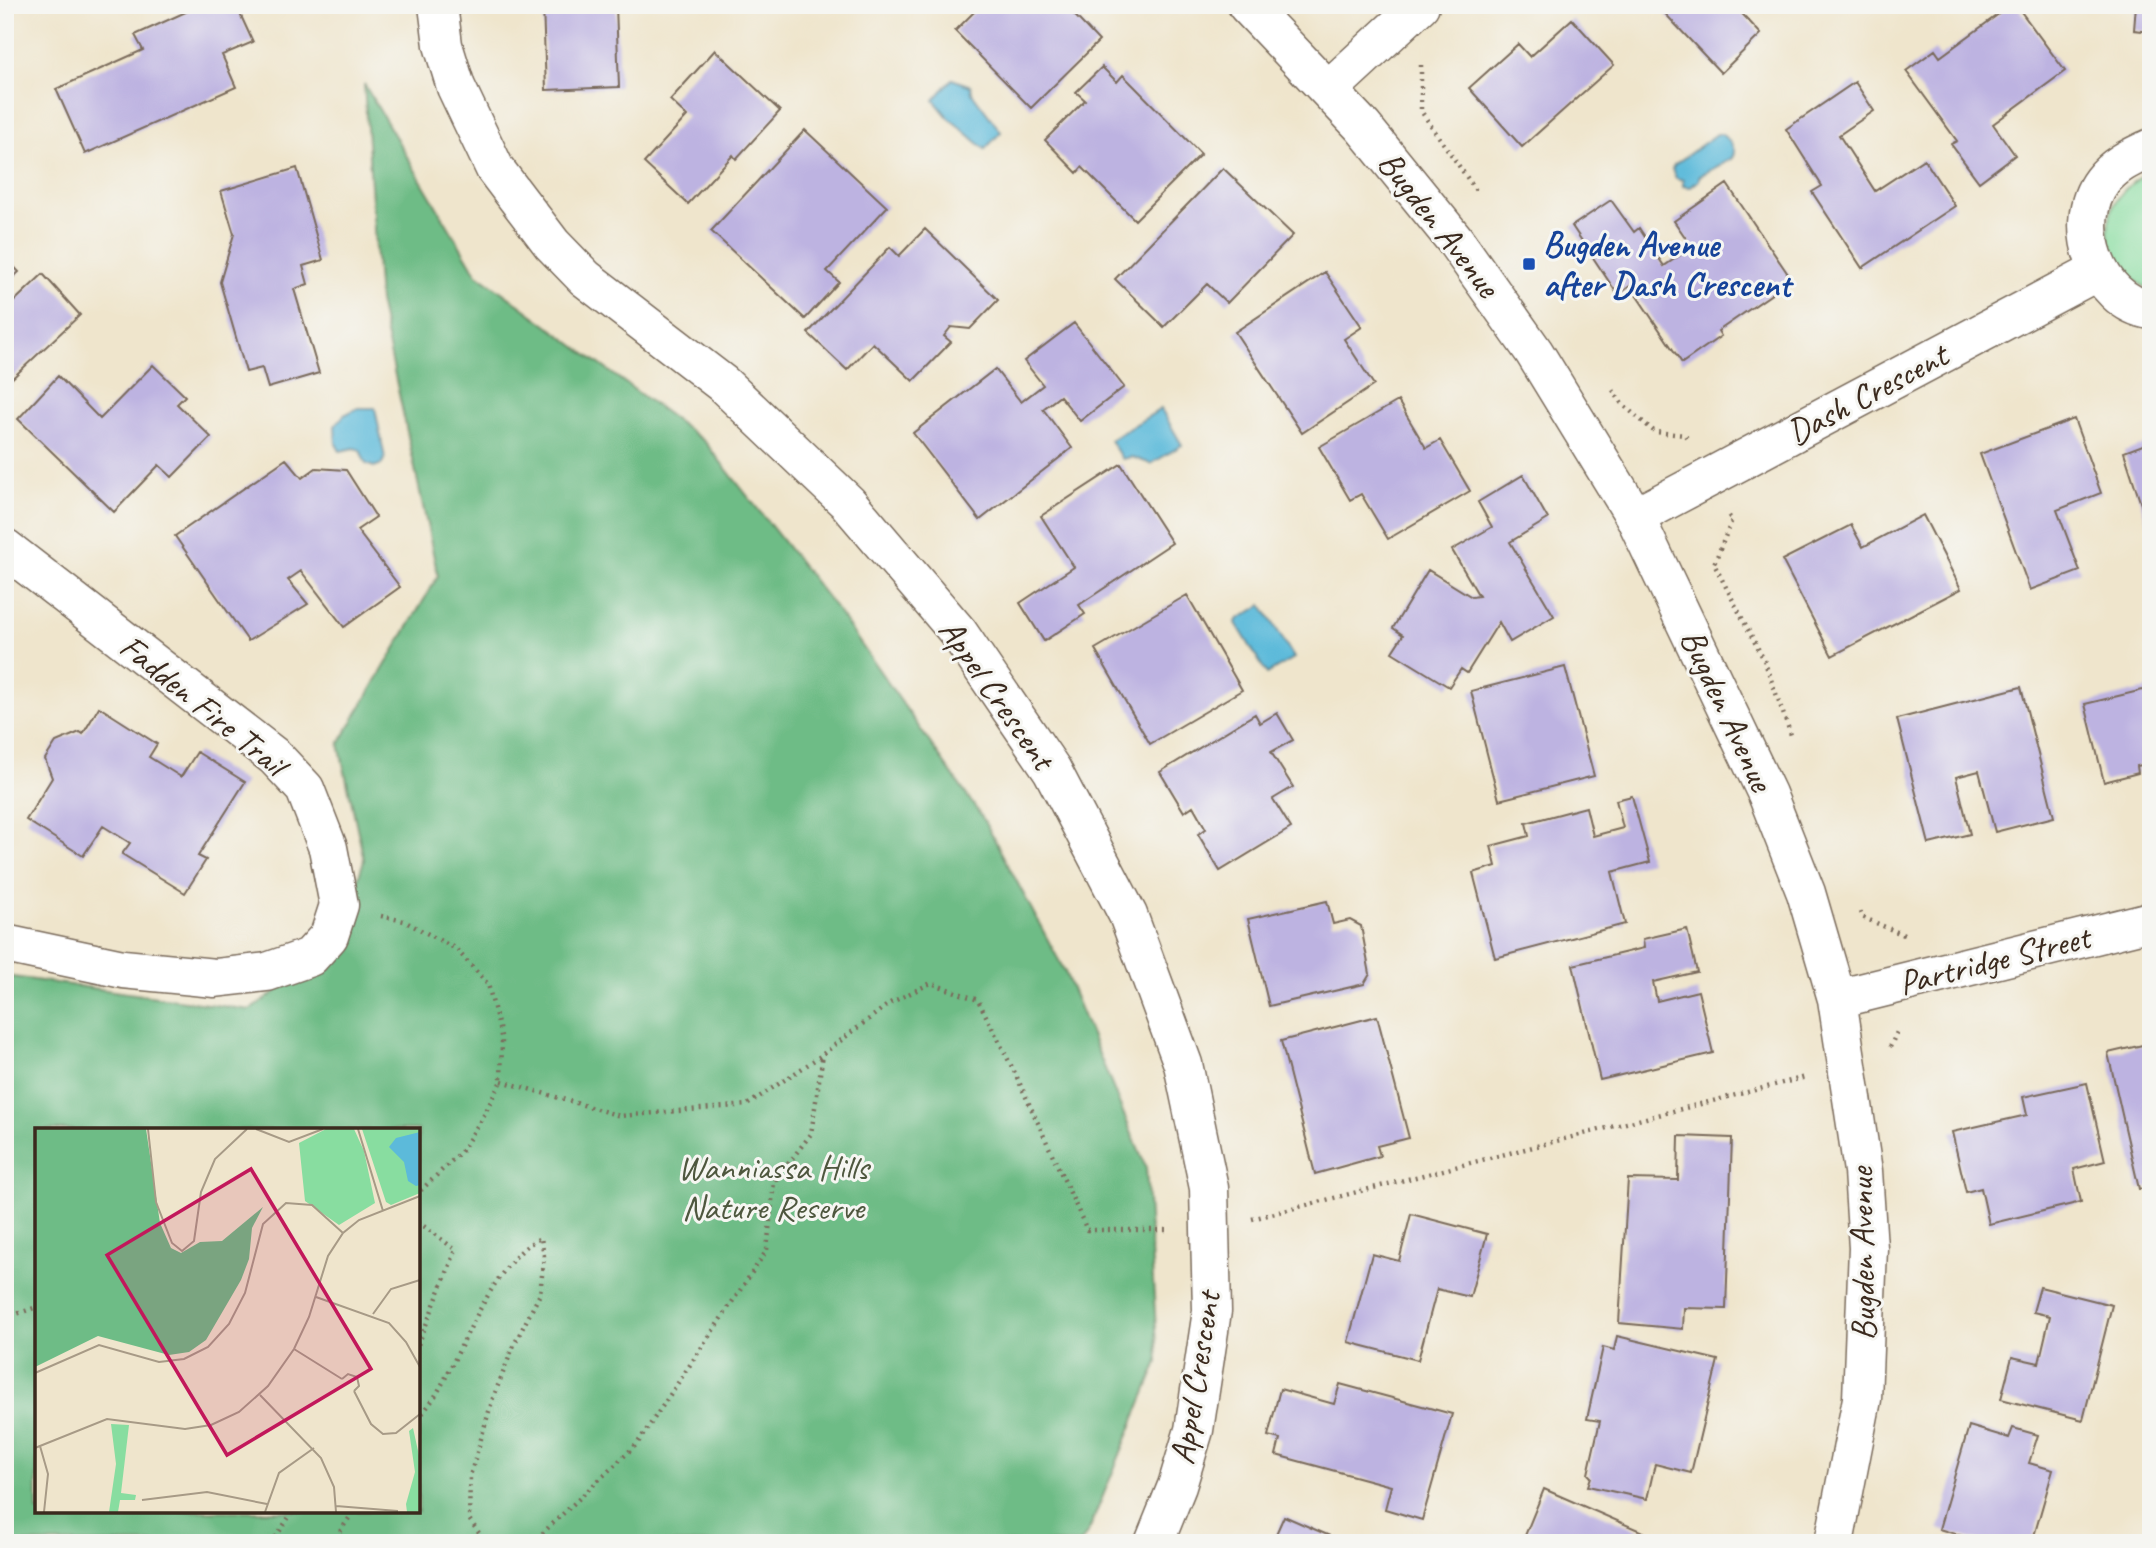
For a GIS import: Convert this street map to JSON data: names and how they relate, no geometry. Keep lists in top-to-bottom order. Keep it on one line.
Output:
{"streets":{"street":["Bugden Avenue","Dash Crescent","Appel Crescent","Fadden Fire Trail","Partridge Street"]},"crossings":[["Bugden Avenue","Dash Crescent"],["Bugden Avenue","Partridge Street"]],"parks":["Wanniassa Hills Nature Reserve"],"places":{"transit":["Bugden Avenue after Dash Crescent"]}}
